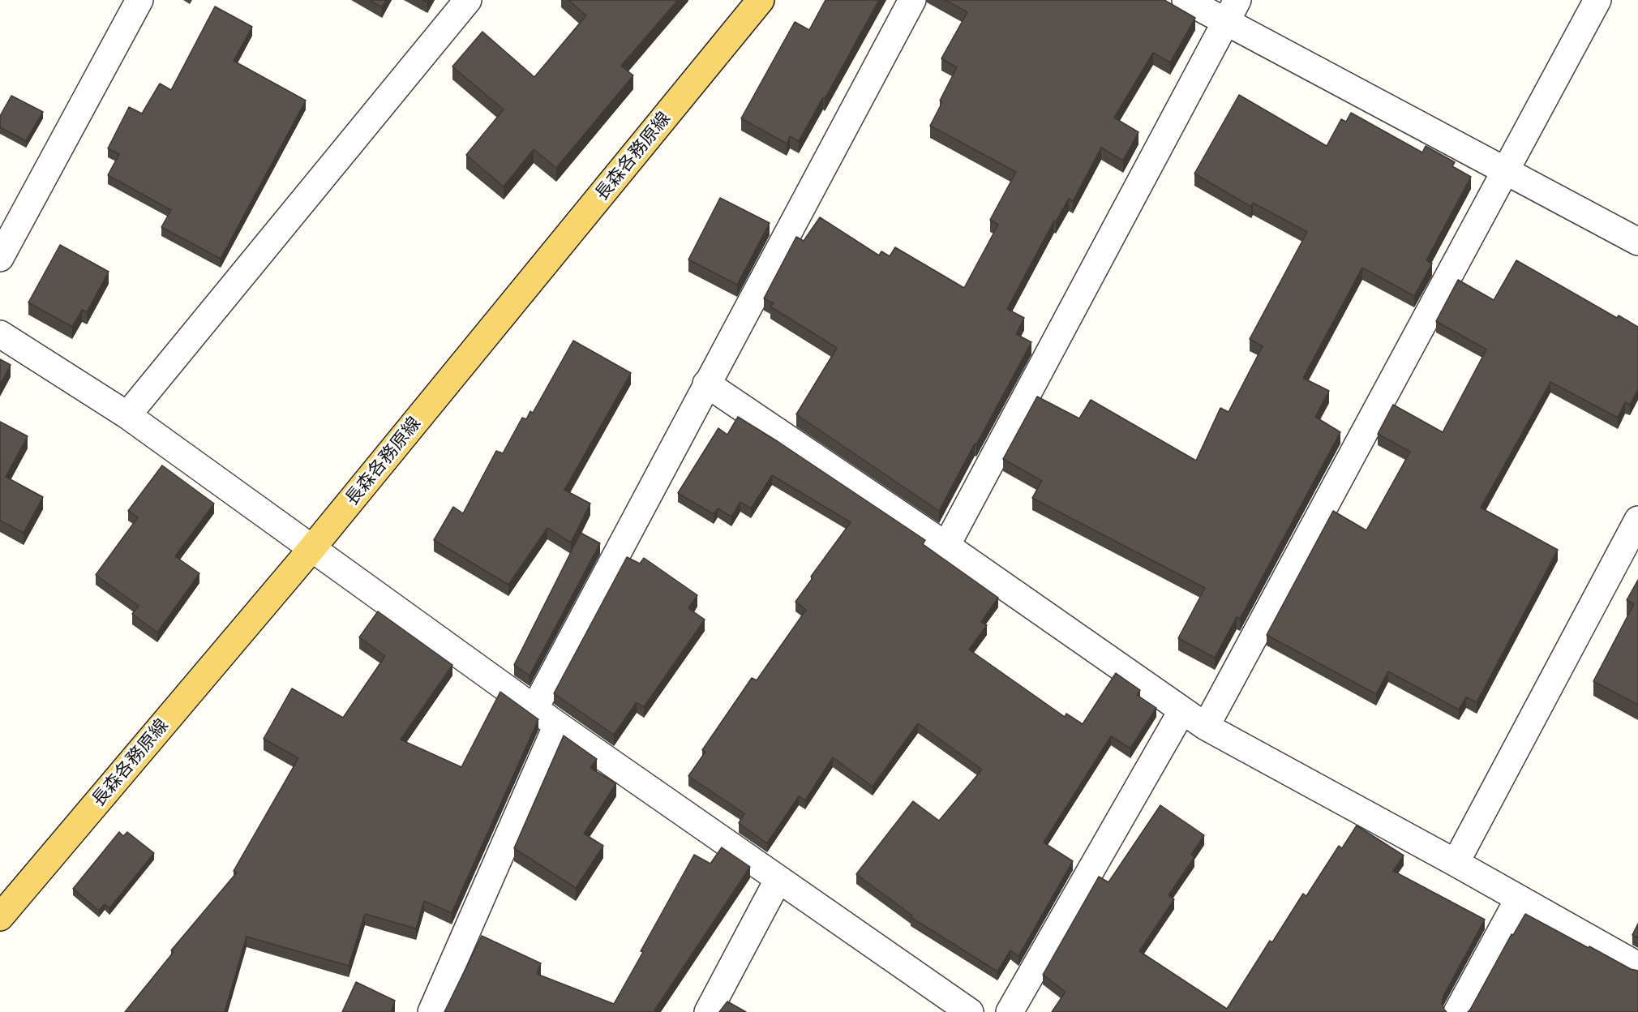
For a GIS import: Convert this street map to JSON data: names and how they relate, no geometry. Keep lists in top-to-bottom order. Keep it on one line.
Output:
{"streets":{"main road":["長森各務原線"]}}
